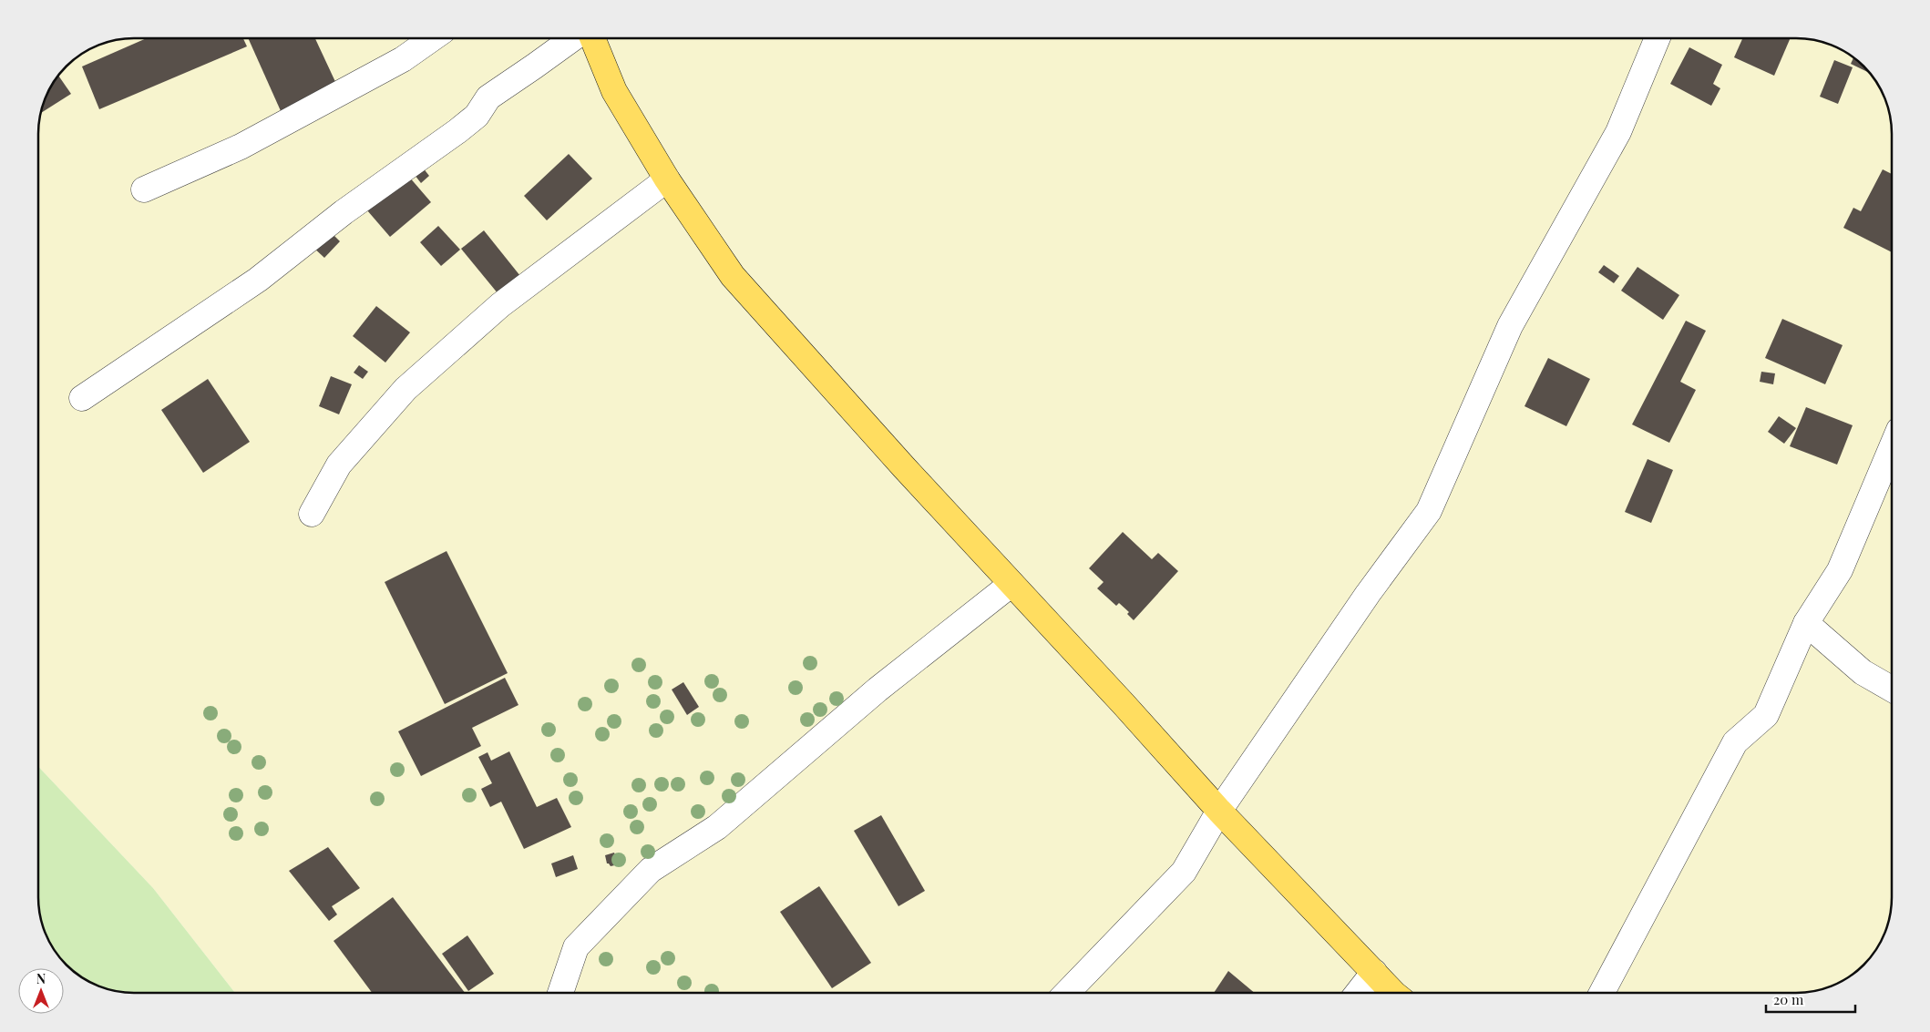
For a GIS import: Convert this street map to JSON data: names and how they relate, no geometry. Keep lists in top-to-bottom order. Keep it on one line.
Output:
{"scale_bar":"20 m","north":"top"}
